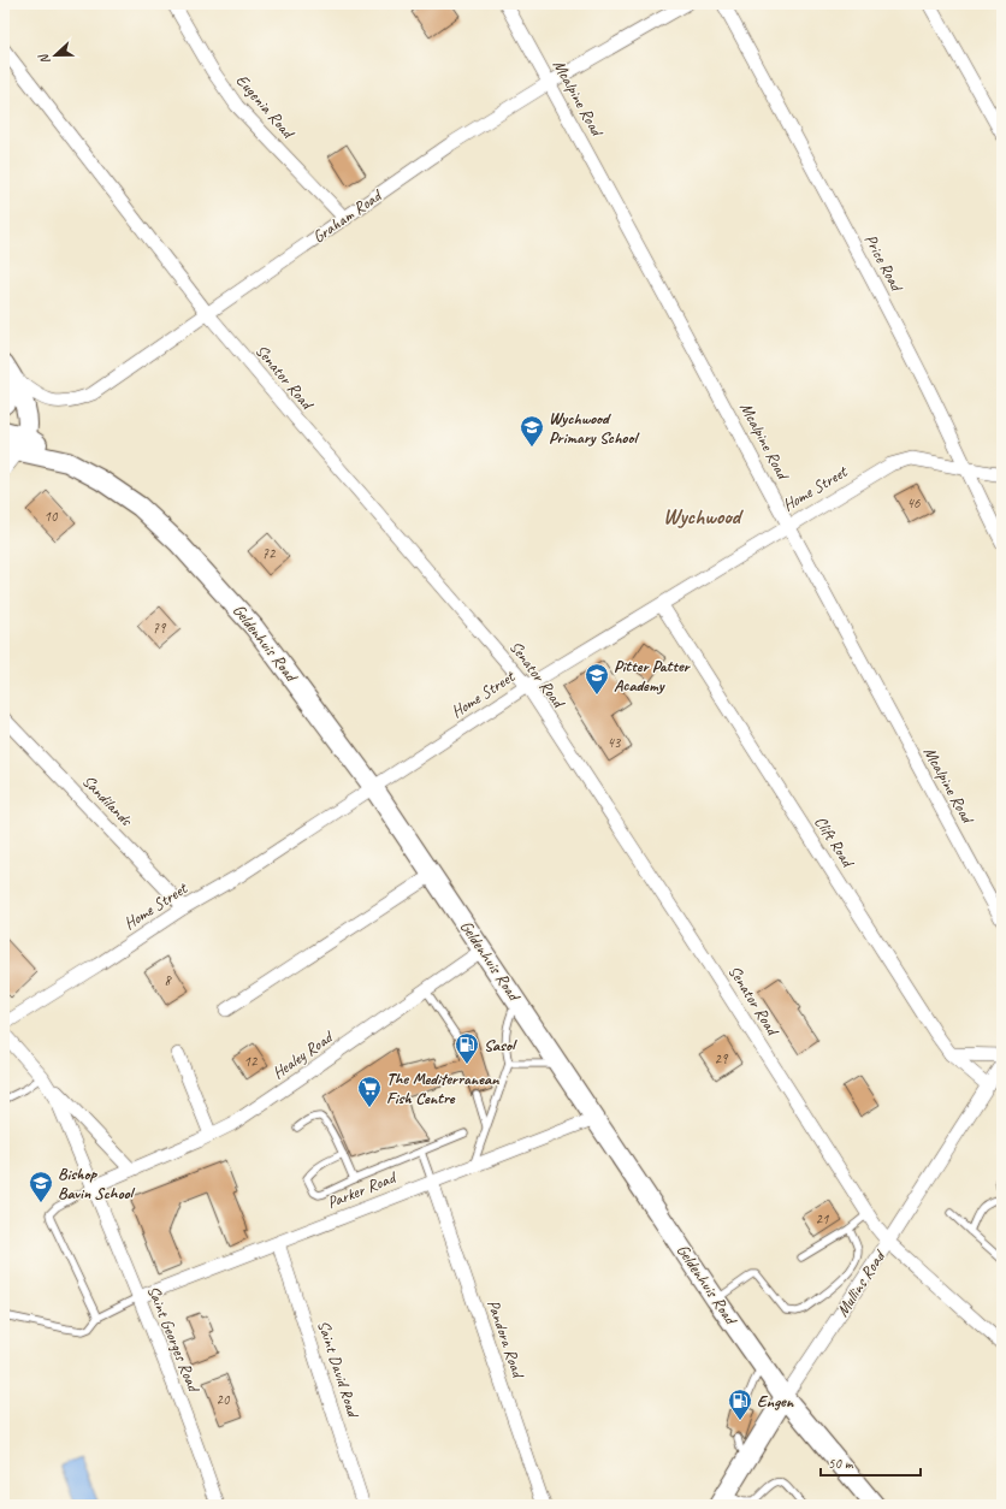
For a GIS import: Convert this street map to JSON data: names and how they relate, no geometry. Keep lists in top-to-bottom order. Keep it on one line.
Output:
{"streets":{"main road":["Geldenhuis Road","Mullins Road"],"street":["Mcalpine Road","Eugenia Road","Graham Road","Price Road","Senator Road","Home Street","Sandilands","Clift Road","Healey Road","Parker Road","Saint Georges Road","Pandora Road","Saint David Road"]},"crossings":[["Mcalpine Road","Graham Road"],["Mcalpine Road","Home Street"],["Eugenia Road","Graham Road"],["Graham Road","Senator Road"],["Price Road","Home Street"],["Senator Road","Home Street"],["Senator Road","Mullins Road"],["Home Street","Geldenhuis Road"],["Home Street","Sandilands"],["Home Street","Clift Road"],["Geldenhuis Road","Healey Road"],["Geldenhuis Road","Parker Road"],["Geldenhuis Road","Mullins Road"],["Clift Road","Mullins Road"],["Healey Road","Saint Georges Road"],["Parker Road","Saint Georges Road"],["Parker Road","Pandora Road"],["Parker Road","Saint David Road"]],"districts":["Wychwood"],"places":{"school or university":["Wychwood Primary School","Pitter Patter Academy","Bishop Bavin School"],"fuel station":["Sasol","Engen"],"supermarket":["The Mediterranean Fish Centre"]},"house_numbers":["46","10","72","79","43","8","29","12","21","20"],"scale_bar":"50 m","north":"left"}
